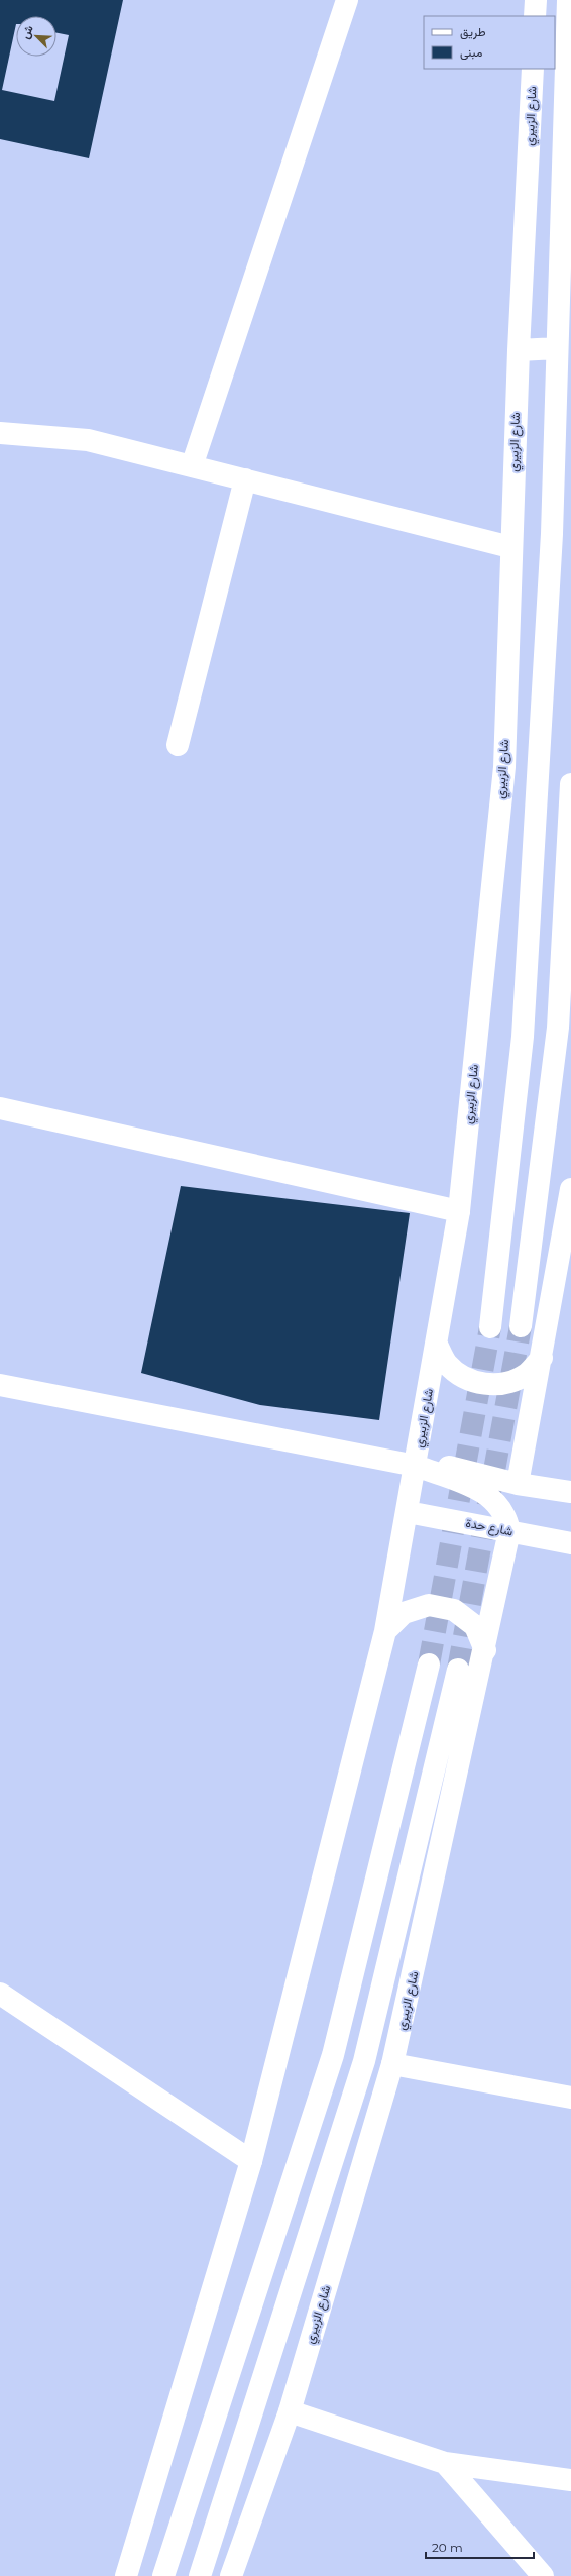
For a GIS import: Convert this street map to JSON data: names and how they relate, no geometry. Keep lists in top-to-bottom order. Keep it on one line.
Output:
{"streets":{"main road":["شارع الزبيري","شارع حدة"]},"crossings":[["شارع الزبيري","شارع حدة"]],"legend":["طريق","مبنى"],"scale_bar":"20 m","north":"top left"}
